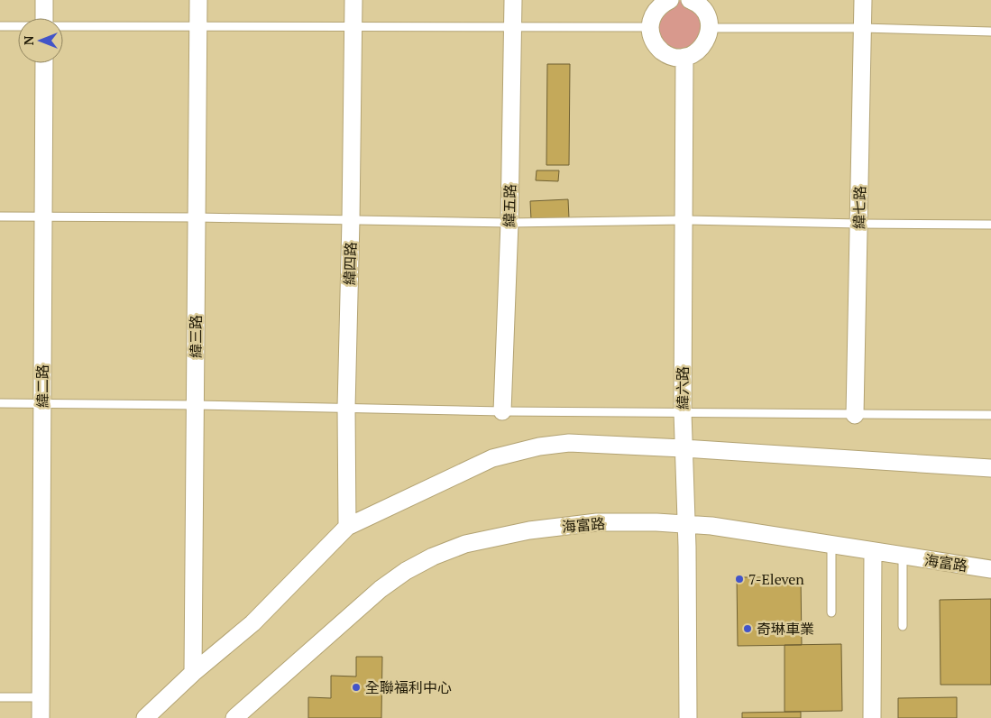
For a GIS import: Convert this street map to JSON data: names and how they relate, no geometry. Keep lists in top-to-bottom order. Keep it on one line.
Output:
{"streets":{"street":["緯五路","緯七路","緯四路","緯三路","緯二路","緯六路","海富路"]},"crossings":[["緯六路","海富路"]],"places":["7-Eleven","奇琳車業","全聯福利中心"],"north":"left"}
